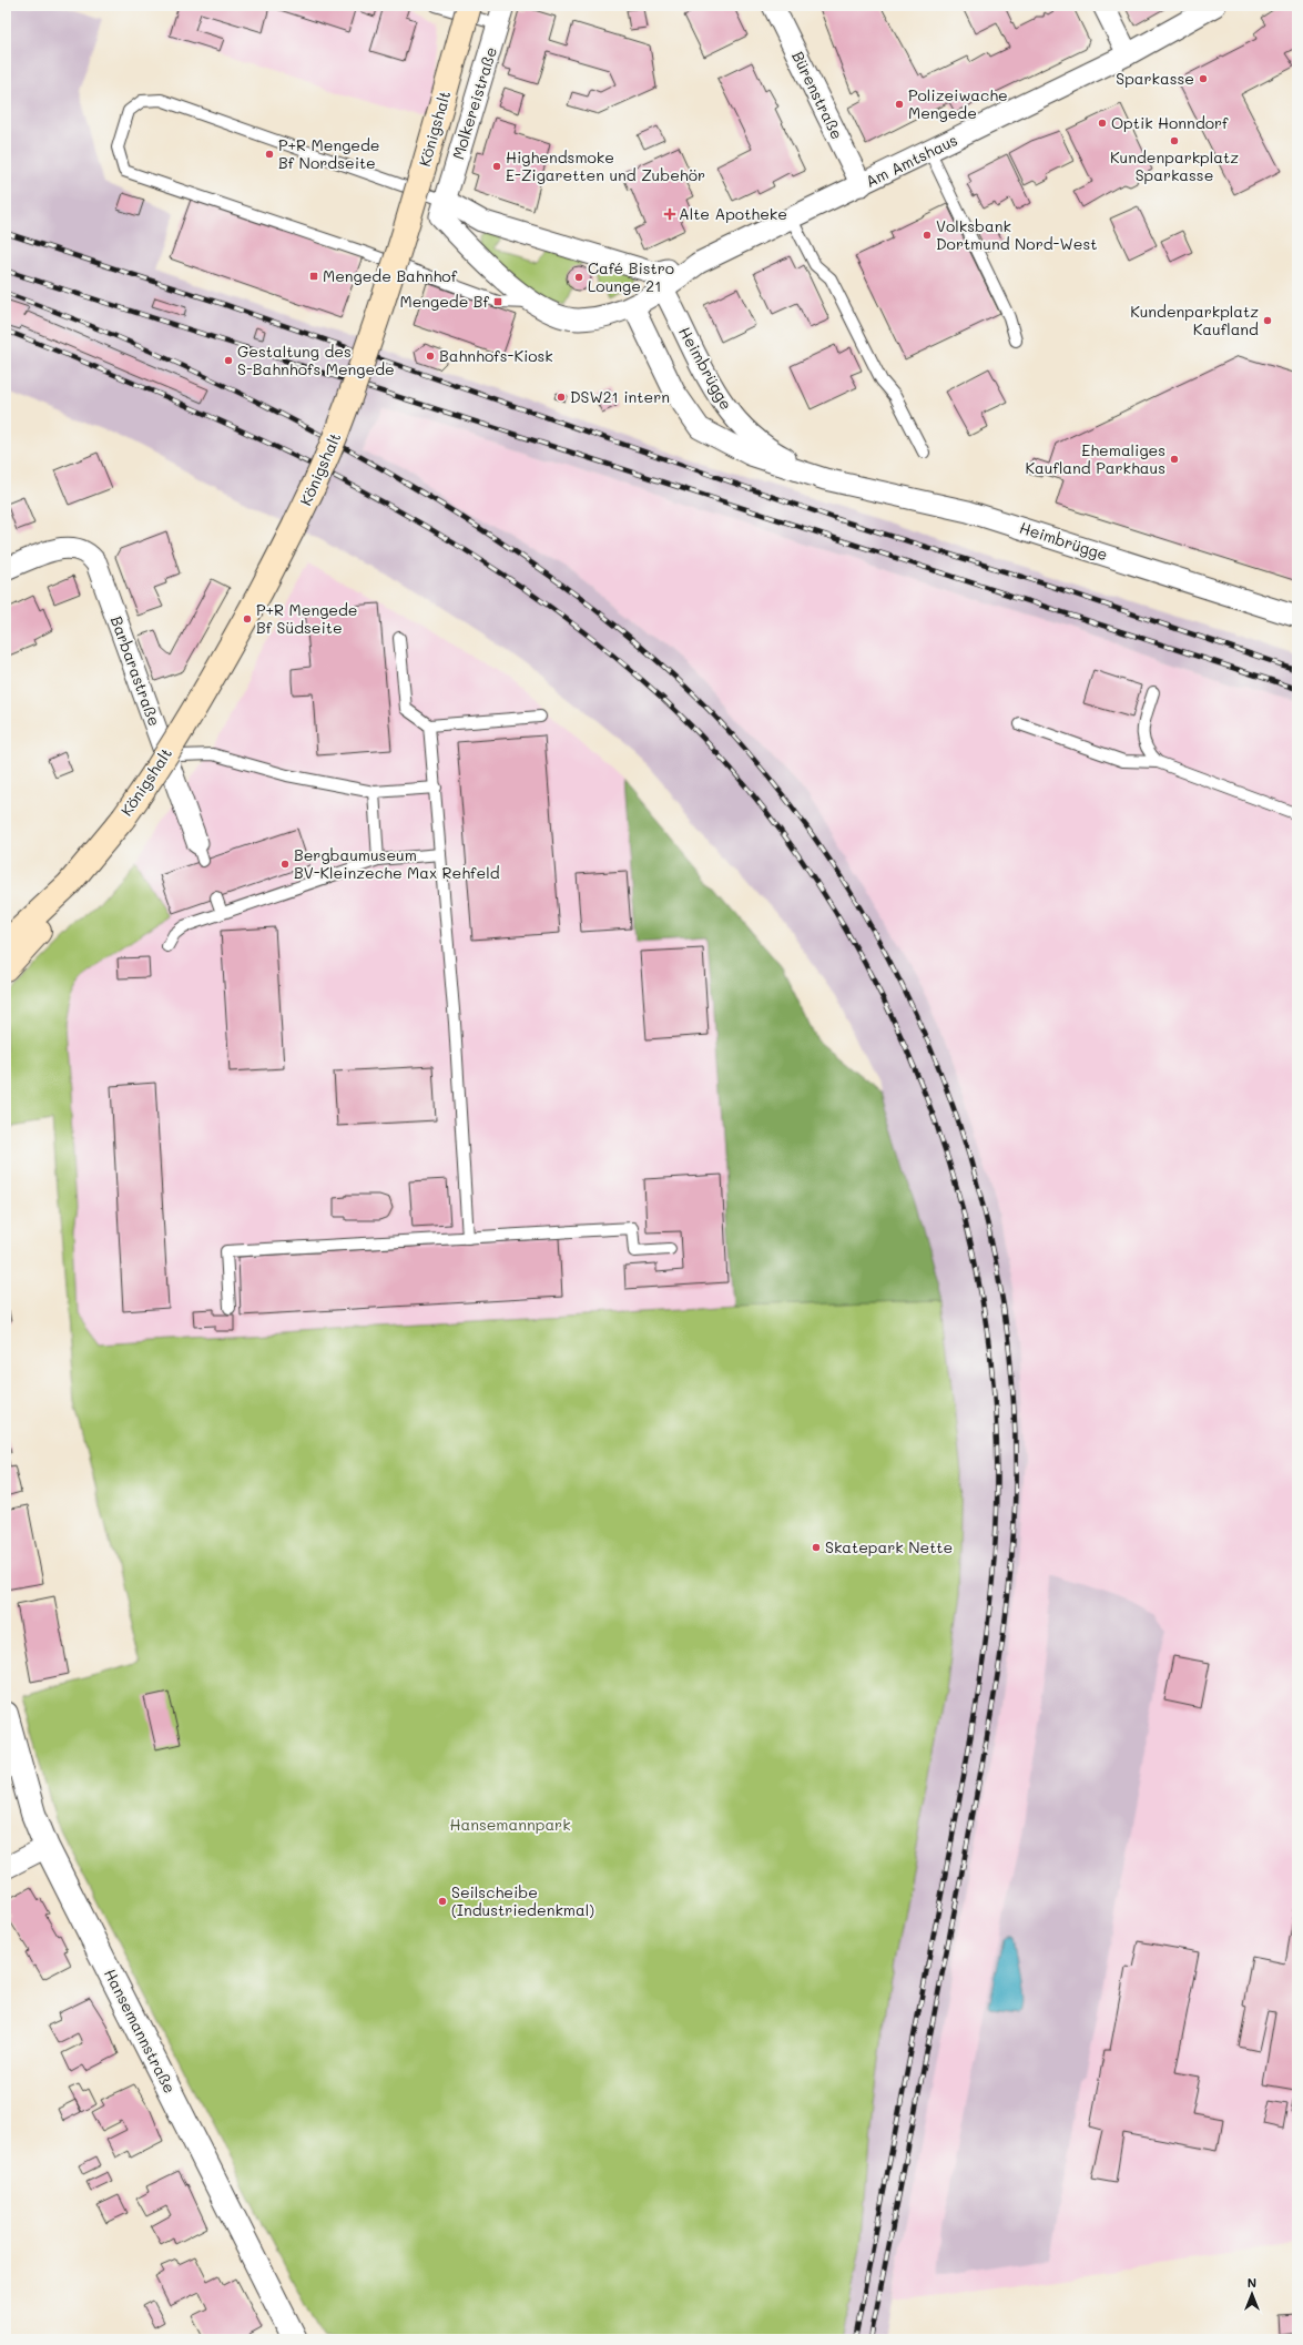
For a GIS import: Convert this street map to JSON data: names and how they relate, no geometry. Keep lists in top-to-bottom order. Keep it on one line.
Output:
{"streets":{"main road":["Königshalt"],"street":["Bürenstraße","Molkereistraße","Am Amtshaus","Heimbrügge","Barbarastraße","Hansemannstraße"]},"crossings":[["Bürenstraße","Am Amtshaus"],["Molkereistraße","Am Amtshaus"],["Am Amtshaus","Heimbrügge"]],"parks":["Hansemannpark"],"places":{"other":["Sparkasse","Polizeiwache Mengede","Optik Honndorf","Kundenparkplatz Sparkasse","P+R Mengede Bf Nordseite","Highendsmoke E-Zigaretten und Zubehör","Volksbank Dortmund Nord-West","Café Bistro Lounge 21","Kundenparkplatz Kaufland","Bahnhofs-Kiosk","Gestaltung des S-Bahnhofs Mengede","DSW21 intern","Ehemaliges Kaufland Parkhaus","P+R Mengede Bf Südseite","Bergbaumuseum BV-Kleinzeche Max Rehfeld","Skatepark Nette","Seilscheibe (Industriedenkmal)"],"health":["Alte Apotheke"],"transit":["Mengede Bahnhof","Mengede Bf"]},"north":"top"}
